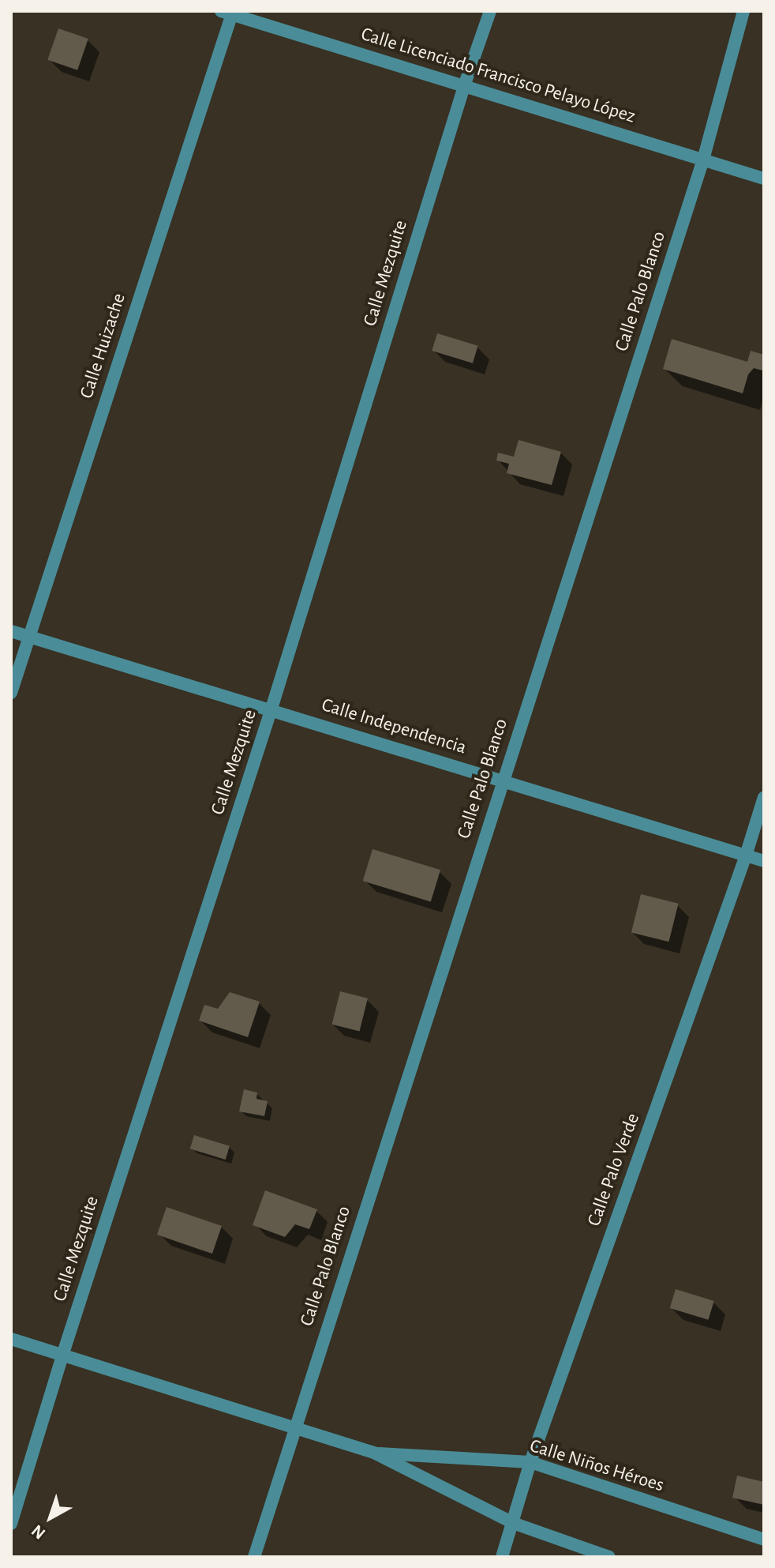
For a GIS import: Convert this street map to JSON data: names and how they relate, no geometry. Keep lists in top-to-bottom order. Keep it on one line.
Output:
{"streets":{"street":["Calle Licenciado Francisco Pelayo López","Calle Mezquite","Calle Palo Blanco","Calle Huizache","Calle Independencia","Calle Palo Verde","Calle Niños Héroes"]},"crossings":[["Calle Licenciado Francisco Pelayo López","Calle Mezquite"],["Calle Licenciado Francisco Pelayo López","Calle Palo Blanco"],["Calle Licenciado Francisco Pelayo López","Calle Huizache"],["Calle Mezquite","Calle Independencia"],["Calle Mezquite","Calle Niños Héroes"],["Calle Palo Blanco","Calle Independencia"],["Calle Palo Blanco","Calle Niños Héroes"],["Calle Huizache","Calle Independencia"],["Calle Independencia","Calle Palo Verde"],["Calle Palo Verde","Calle Niños Héroes"]],"north":"bottom left"}
